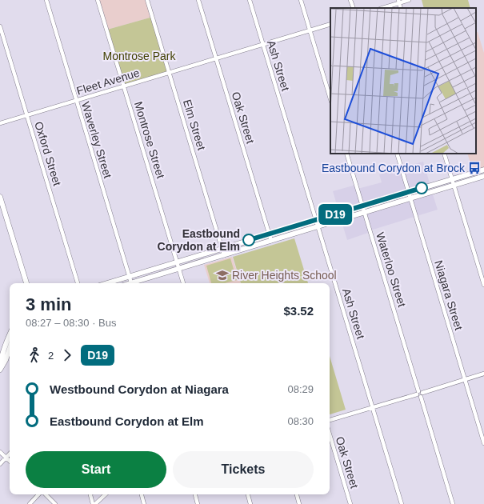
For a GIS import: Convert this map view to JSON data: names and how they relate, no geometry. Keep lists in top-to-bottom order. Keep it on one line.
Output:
{"streets":{"street":["Ash Street","Fleet Avenue","Oak Street","Elm Street","Waverley Street","Montrose Street","Oxford Street","Waterloo Street","Niagara Street"]},"crossings":[["Ash Street","Fleet Avenue"],["Fleet Avenue","Oak Street"],["Fleet Avenue","Elm Street"],["Fleet Avenue","Waverley Street"],["Fleet Avenue","Montrose Street"],["Fleet Avenue","Oxford Street"]],"parks":["Montrose Park"],"places":{"bus stop":["Eastbound Corydon at Brock"],"other":["Eastbound Corydon at Elm"],"school or university":["River Heights School"]},"lines":["bus line D19"],"page":{"on_map":"D19","heading":["3 min","08:27 – 08:30 · Bus","$3.52"],"legs":["2","D19"],"list":[{"name":"Westbound Corydon at Niagara","value":"08:29"},{"name":"Eastbound Corydon at Elm","value":"08:30"}],"buttons":["Start","Tickets"]}}
